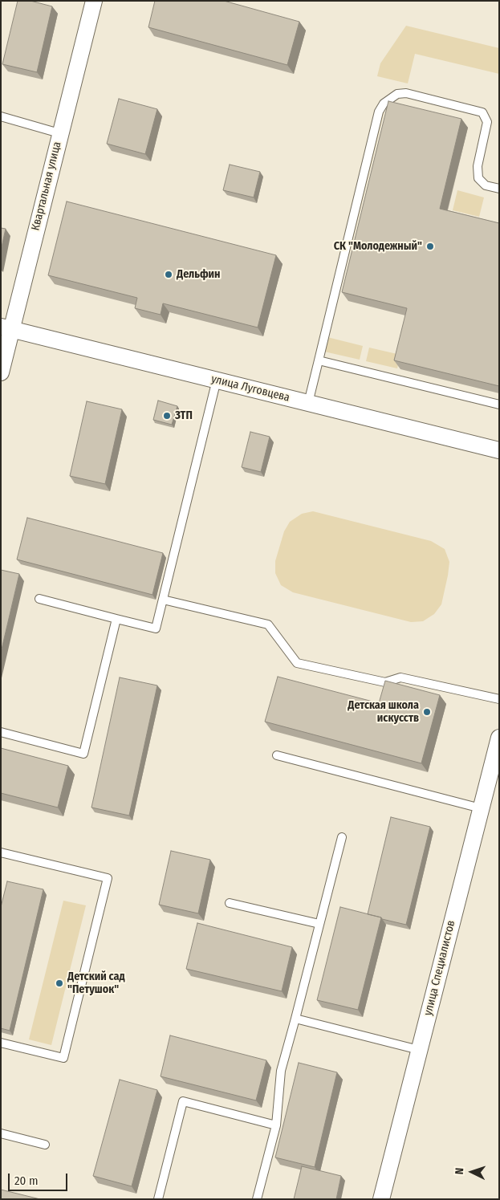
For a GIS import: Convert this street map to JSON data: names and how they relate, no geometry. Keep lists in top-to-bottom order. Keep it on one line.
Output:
{"streets":{"street":["Квартальная улица","улица Луговцева","улица Специалистов"]},"crossings":[["Квартальная улица","улица Луговцева"]],"places":["СК \"Молодежный\"","Дельфин","ЗТП","Детская школа искусств","Детский сад \"Петушок\""],"scale_bar":"20 m","north":"left"}
